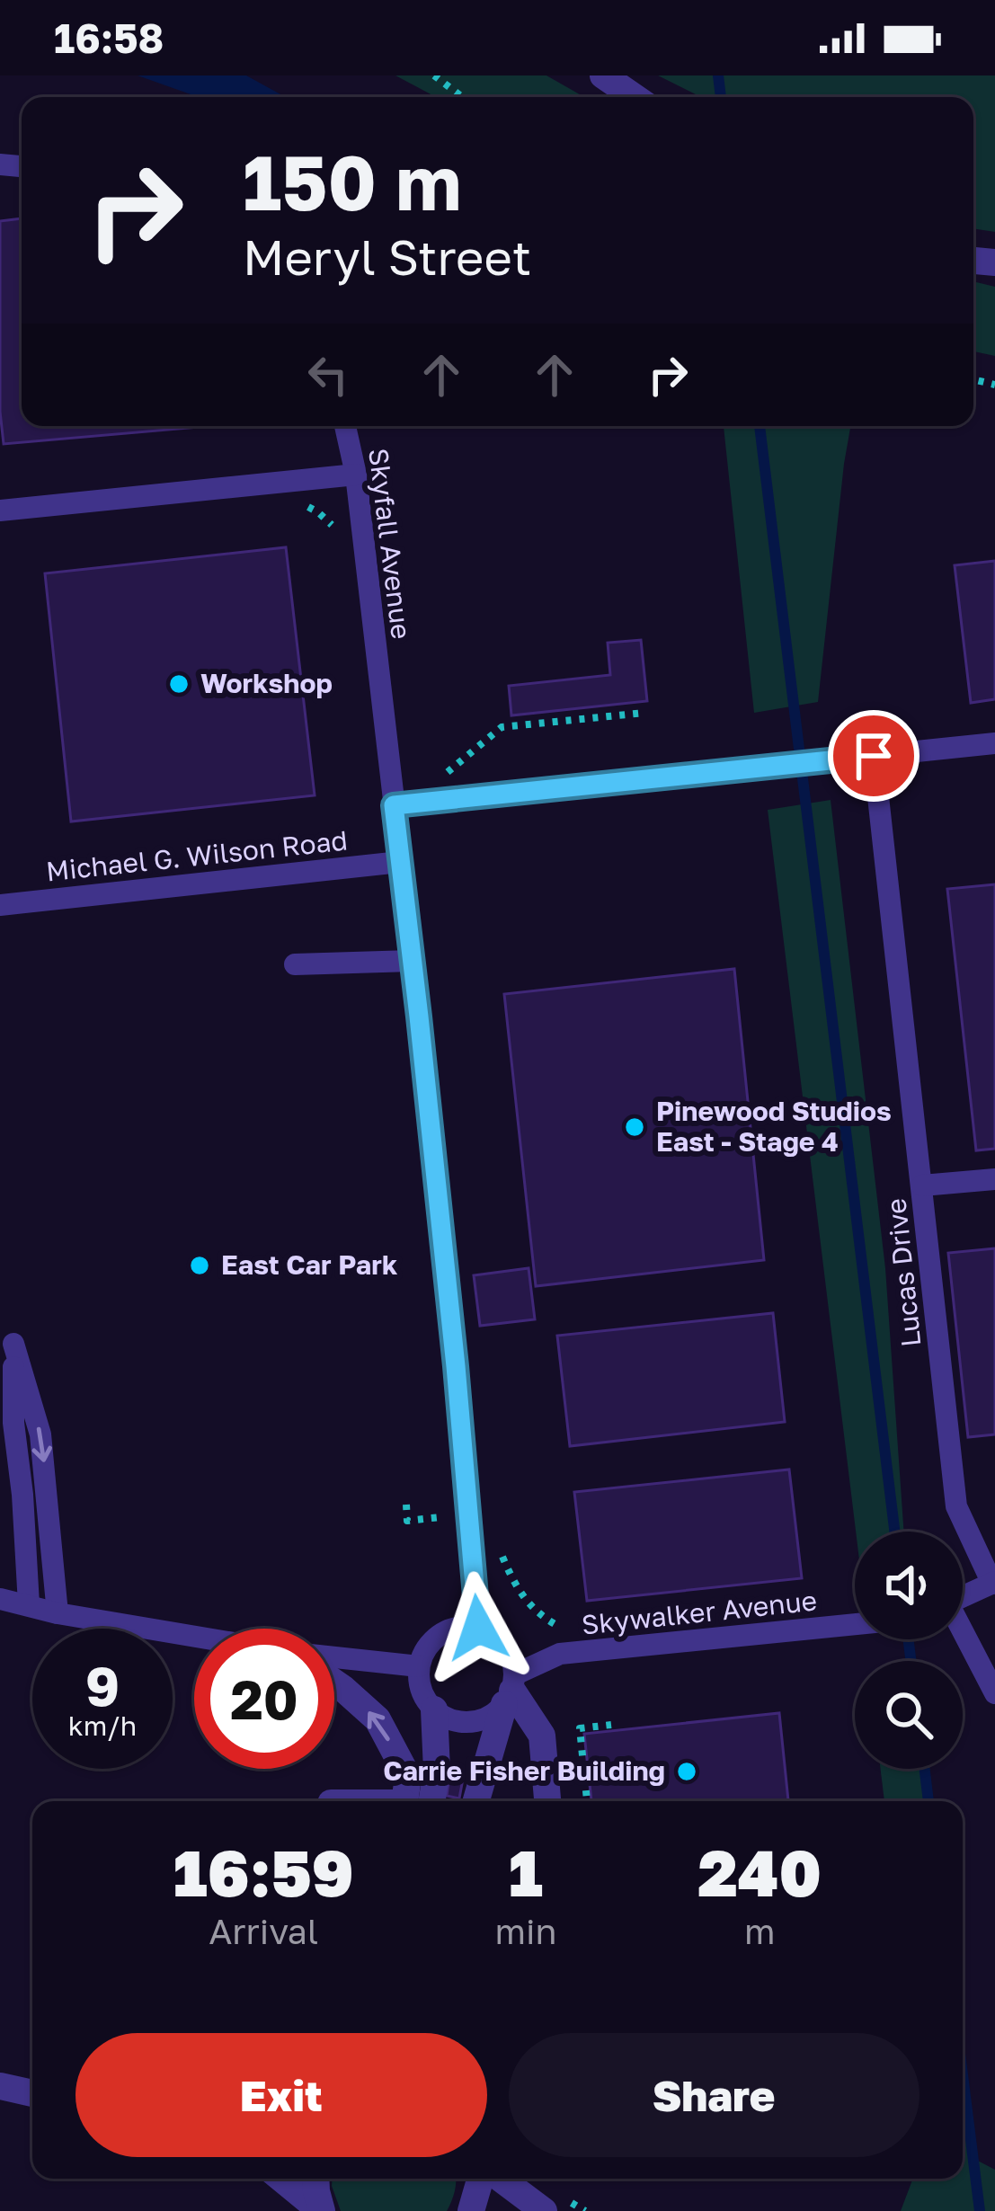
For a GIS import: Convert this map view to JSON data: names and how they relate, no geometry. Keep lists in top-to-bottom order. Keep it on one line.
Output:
{"streets":{"lane":["Skyfall Avenue","Michael G. Wilson Road","Lucas Drive","Skywalker Avenue"]},"crossings":[["Skyfall Avenue","Michael G. Wilson Road"],["Skyfall Avenue","Skywalker Avenue"]],"places":["Workshop","Pinewood Studios East - Stage 4","East Car Park","Carrie Fisher Building"],"page":{"status":"16:58","turn":["150 m","Meryl Street"],"speed":"9 km/h","limit":"20","eta":["16:59","Arrival","1","min","240","m"],"buttons":["Exit","Share"]}}
